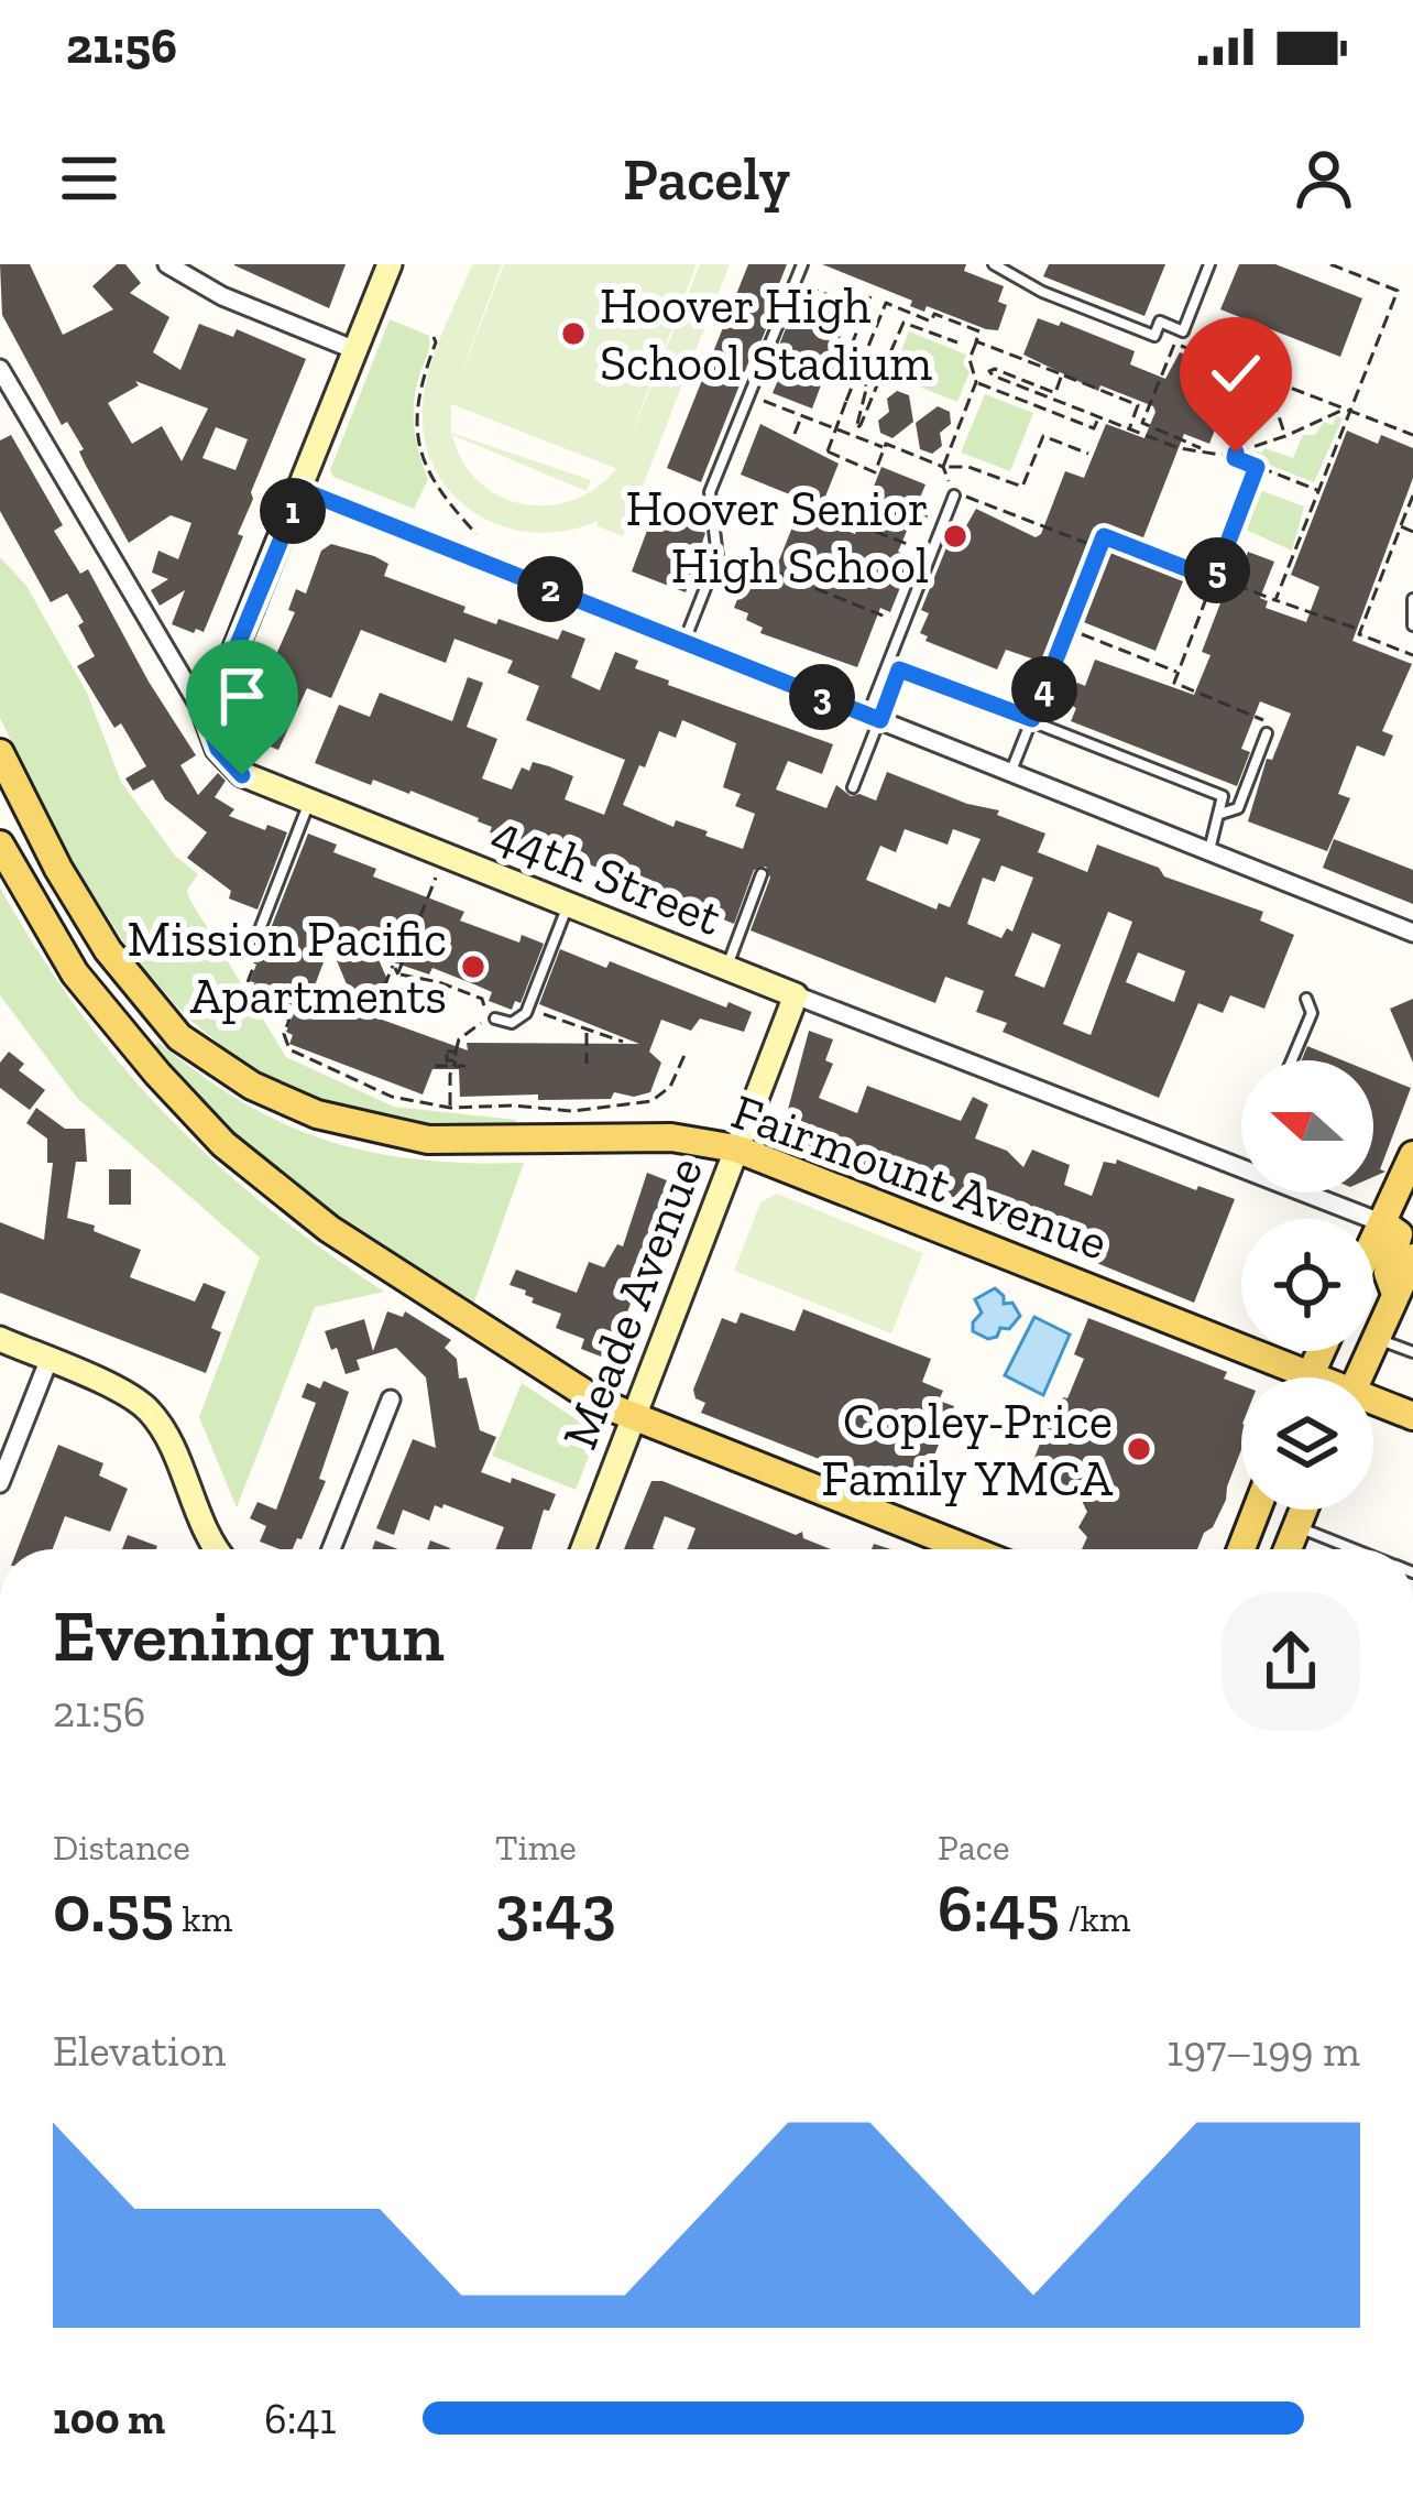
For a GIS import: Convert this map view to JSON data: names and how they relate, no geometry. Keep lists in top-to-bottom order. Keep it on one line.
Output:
{"streets":{"main road":["Fairmount Avenue"],"street":["44th Street","Meade Avenue"]},"crossings":[["44th Street","Meade Avenue"],["Fairmount Avenue","Meade Avenue"]],"places":["Hoover High School Stadium","Hoover Senior High School","Mission Pacific Apartments","Copley-Price Family YMCA"],"north":"left","page":{"status":"21:56","header":"Pacely","pins":["1","5","2","4","3"],"heading":["Evening run","21:56"],"stats":[["Distance","0.55 km"],["Time","3:43"],["Pace","6:45 /km"]],"chart":["Elevation","197–199 m"],"list":[{"name":"100 m","note":"6:41"}]}}
